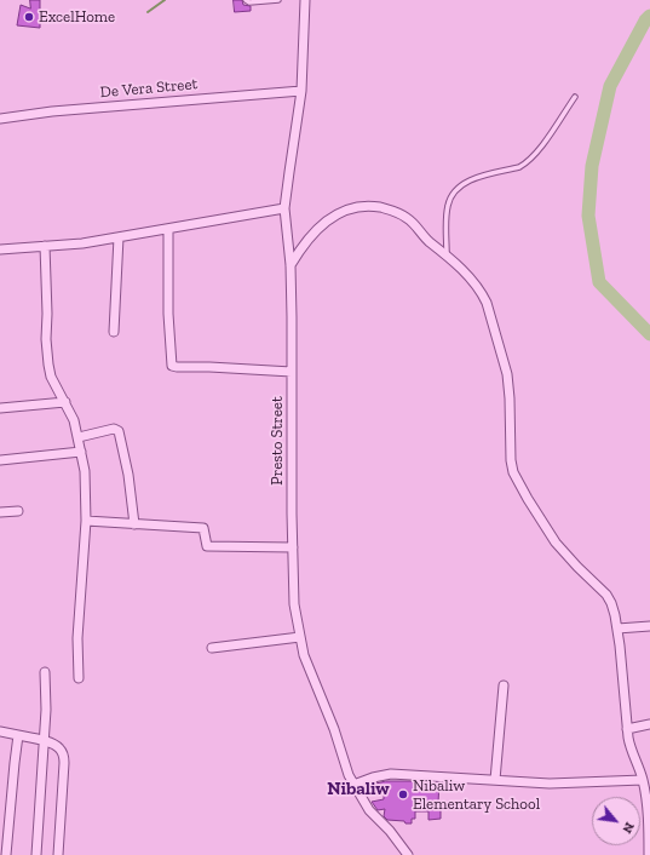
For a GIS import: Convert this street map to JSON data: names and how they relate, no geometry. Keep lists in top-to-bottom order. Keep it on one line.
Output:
{"streets":{"street":["De Vera Street","Presto Street"]},"crossings":[["De Vera Street","Presto Street"]],"districts":["Nibaliw"],"places":["ExcelHome","Nibaliw Elementary School"],"north":"bottom right"}
